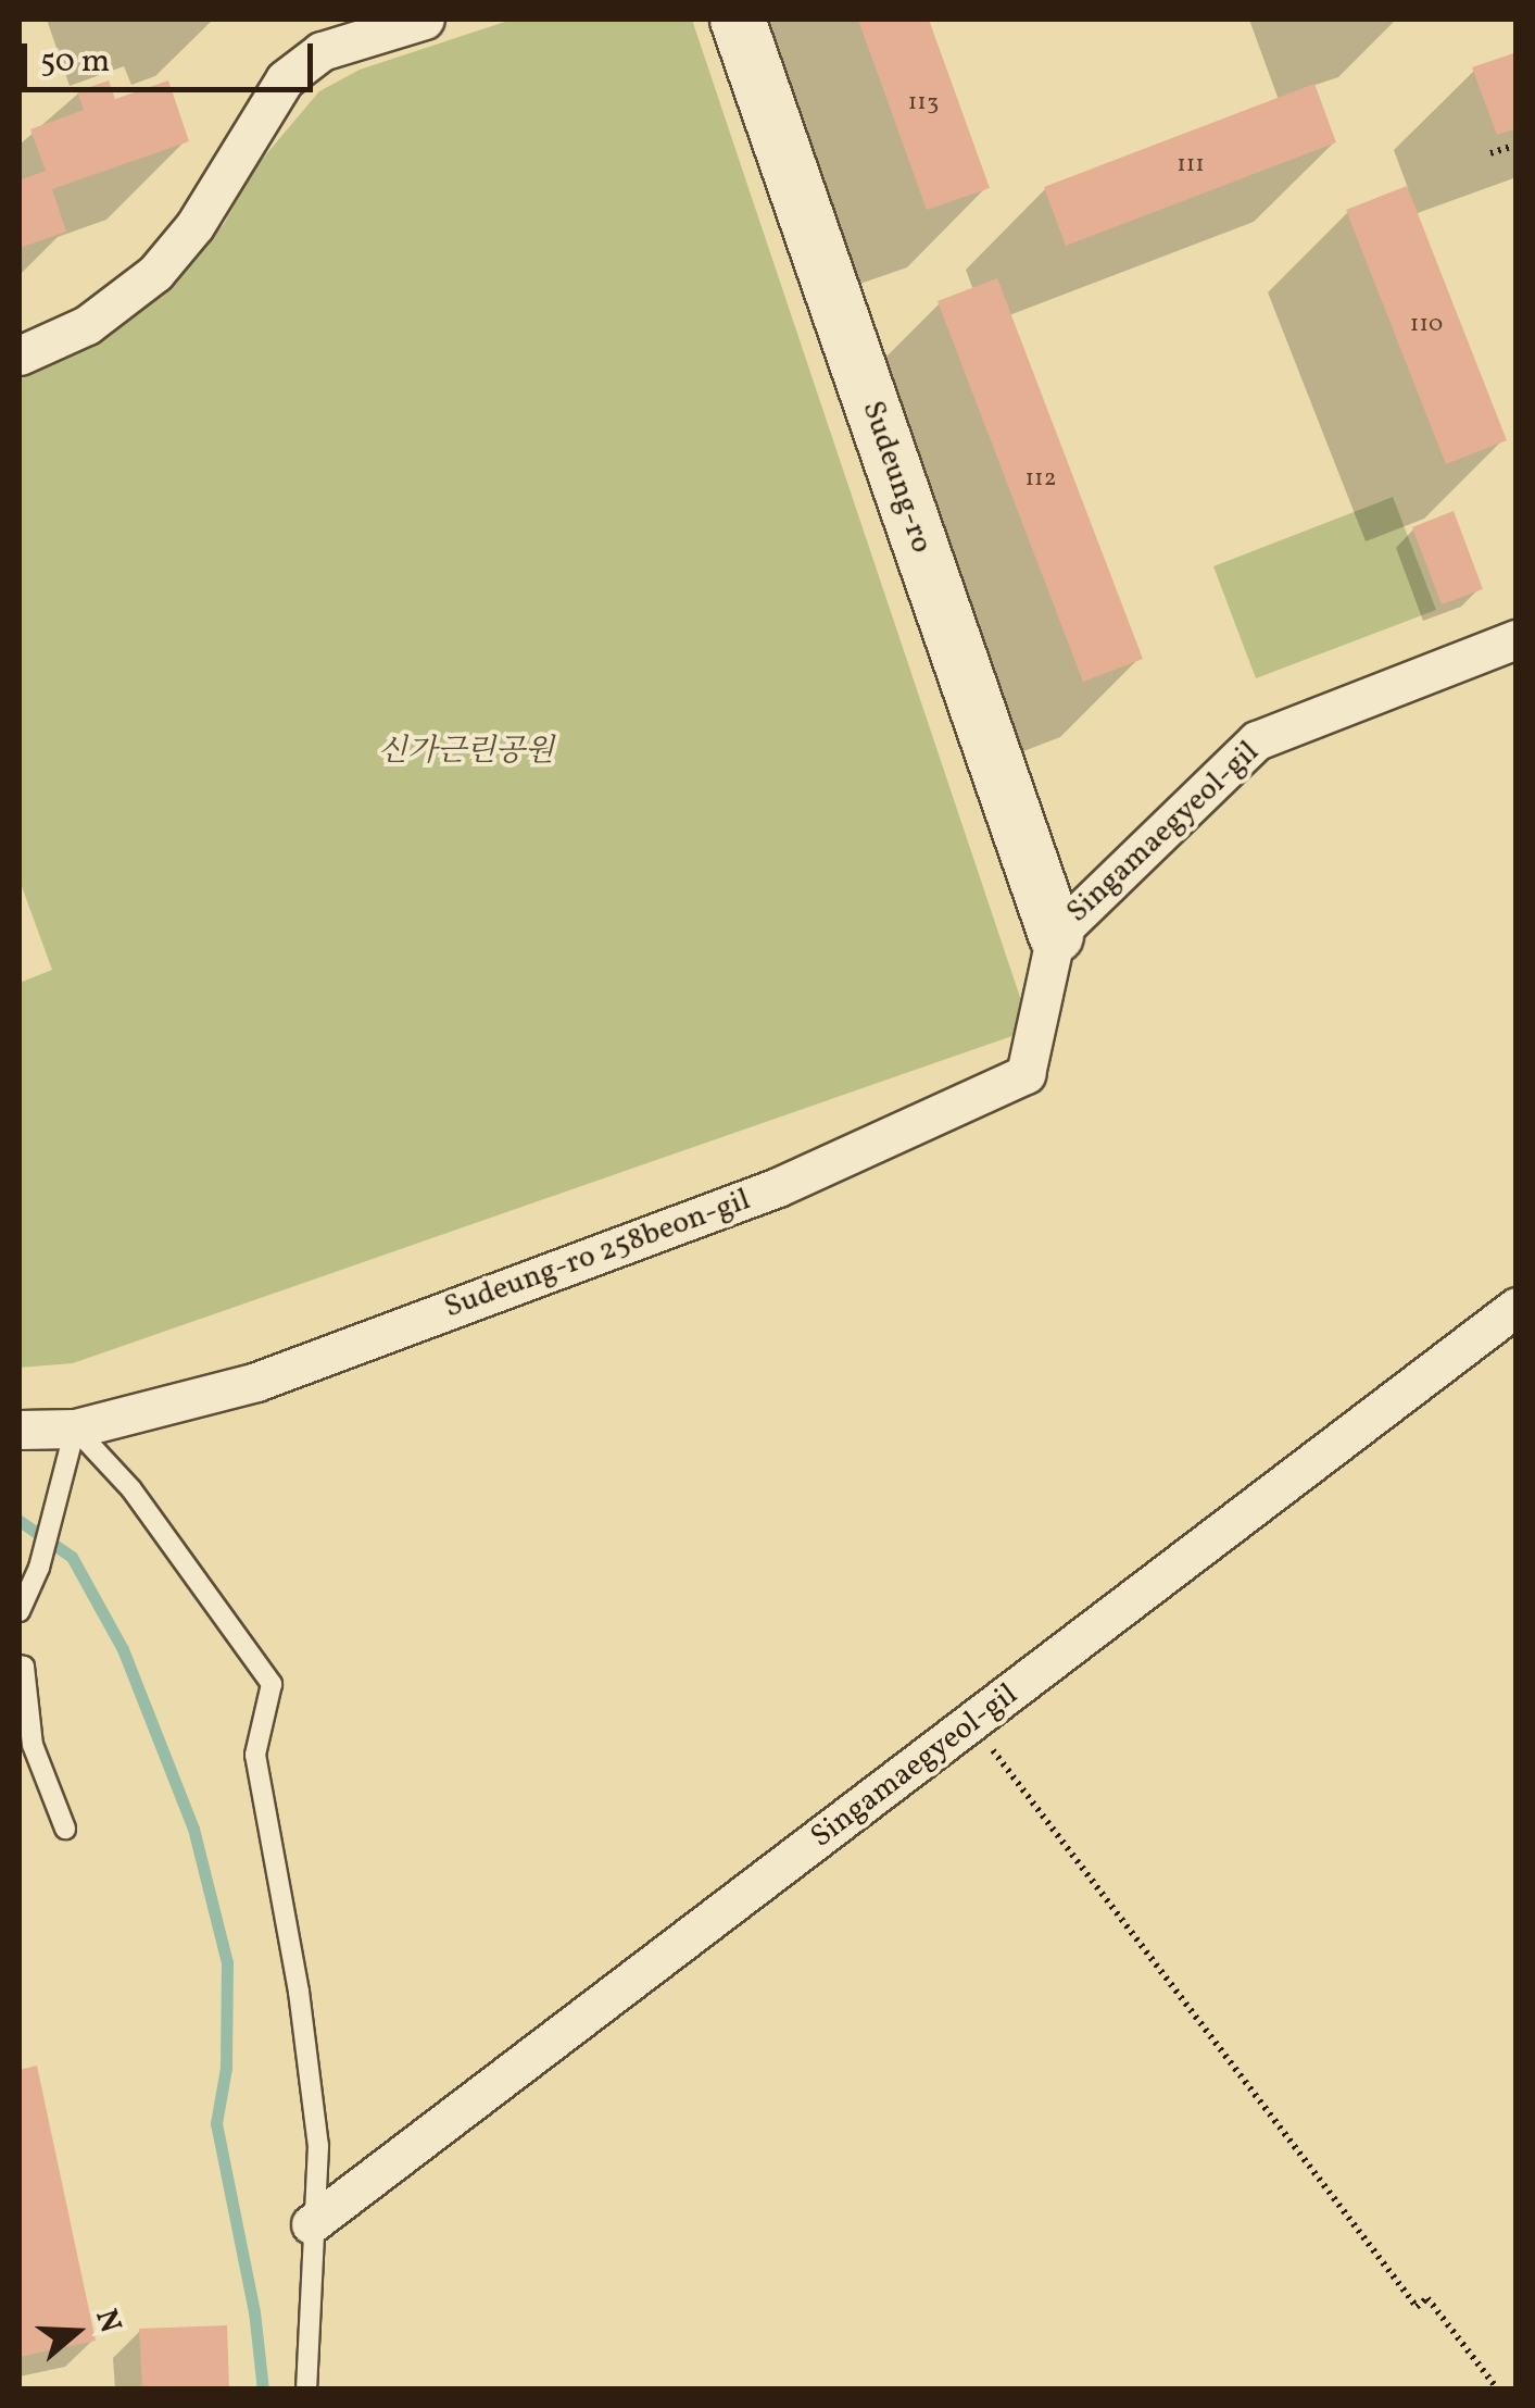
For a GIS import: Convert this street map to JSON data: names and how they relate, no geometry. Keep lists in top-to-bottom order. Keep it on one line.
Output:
{"streets":{"street":["Sudeung-ro","Singamaegyeol-gil","Sudeung-ro 258beon-gil"]},"crossings":[["Sudeung-ro","Singamaegyeol-gil"],["Sudeung-ro","Sudeung-ro 258beon-gil"],["Singamaegyeol-gil","Sudeung-ro 258beon-gil"]],"parks":["신가근린공원"],"house_numbers":["113","111","110","112"],"scale_bar":"50 m","north":"right"}
